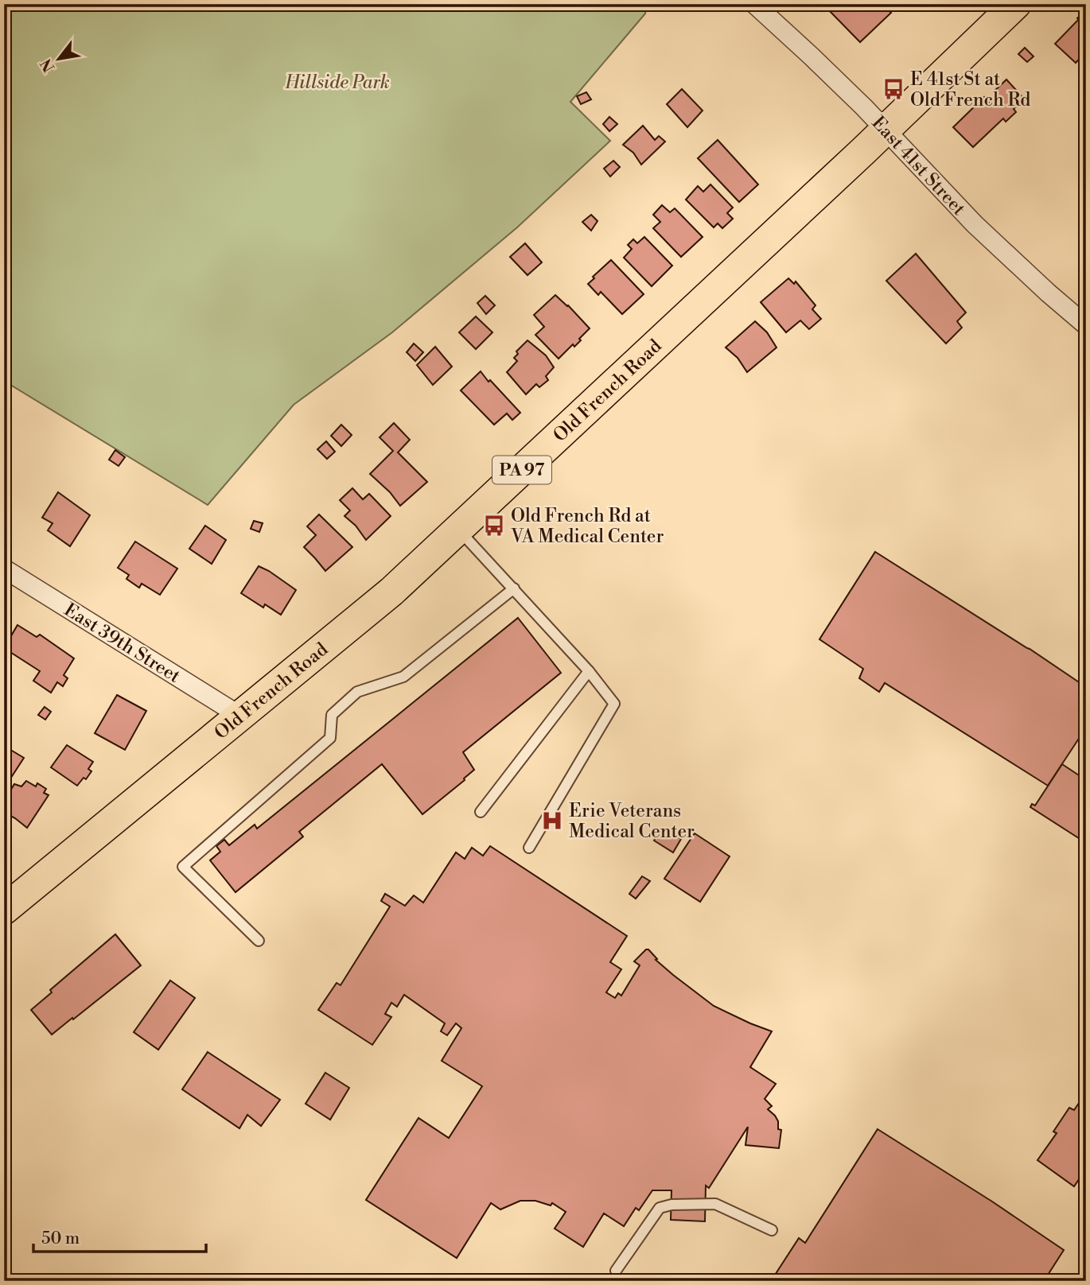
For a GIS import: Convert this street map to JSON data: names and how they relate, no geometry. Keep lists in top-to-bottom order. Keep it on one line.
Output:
{"streets":{"main road":["Old French Road","PA 97"],"street":["East 41st Street","East 39th Street"]},"crossings":[["East 41st Street","Old French Road"],["Old French Road","East 39th Street"]],"parks":["Hillside Park"],"places":{"bus stop":["E 41st St at Old French Rd","Old French Rd at VA Medical Center"],"hospital":["Erie Veterans Medical Center"]},"scale_bar":"50 m","north":"bottom left"}
